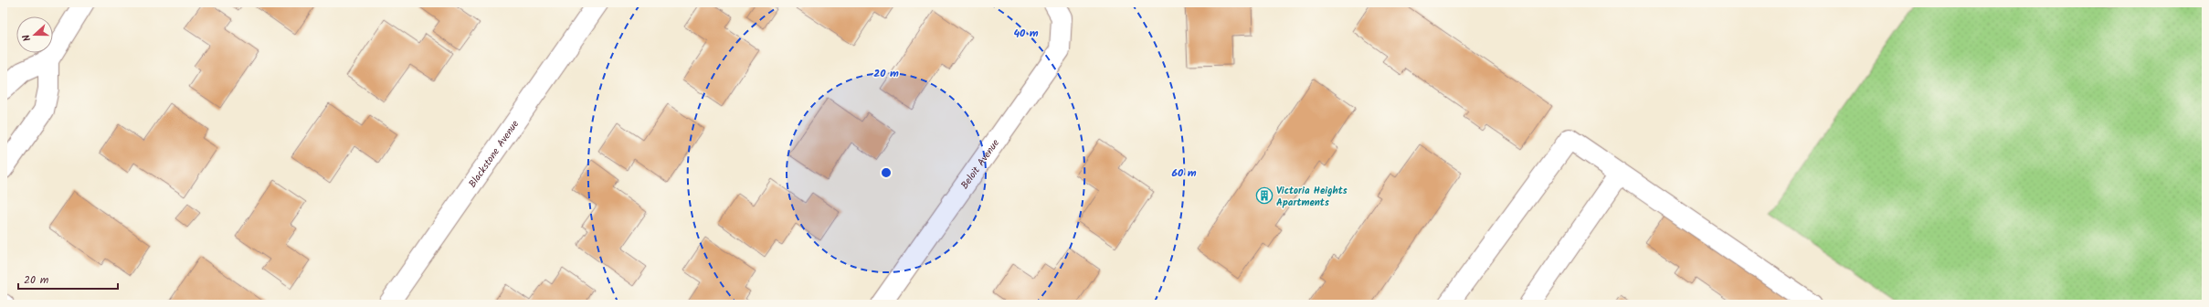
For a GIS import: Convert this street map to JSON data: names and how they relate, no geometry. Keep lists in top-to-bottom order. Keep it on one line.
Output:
{"streets":{"street":["Blackstone Avenue","Beloit Avenue"]},"places":{"building":["Victoria Heights Apartments"]},"scale_bar":"20 m","north":"left","rings":["40 m","20 m","60 m"]}
